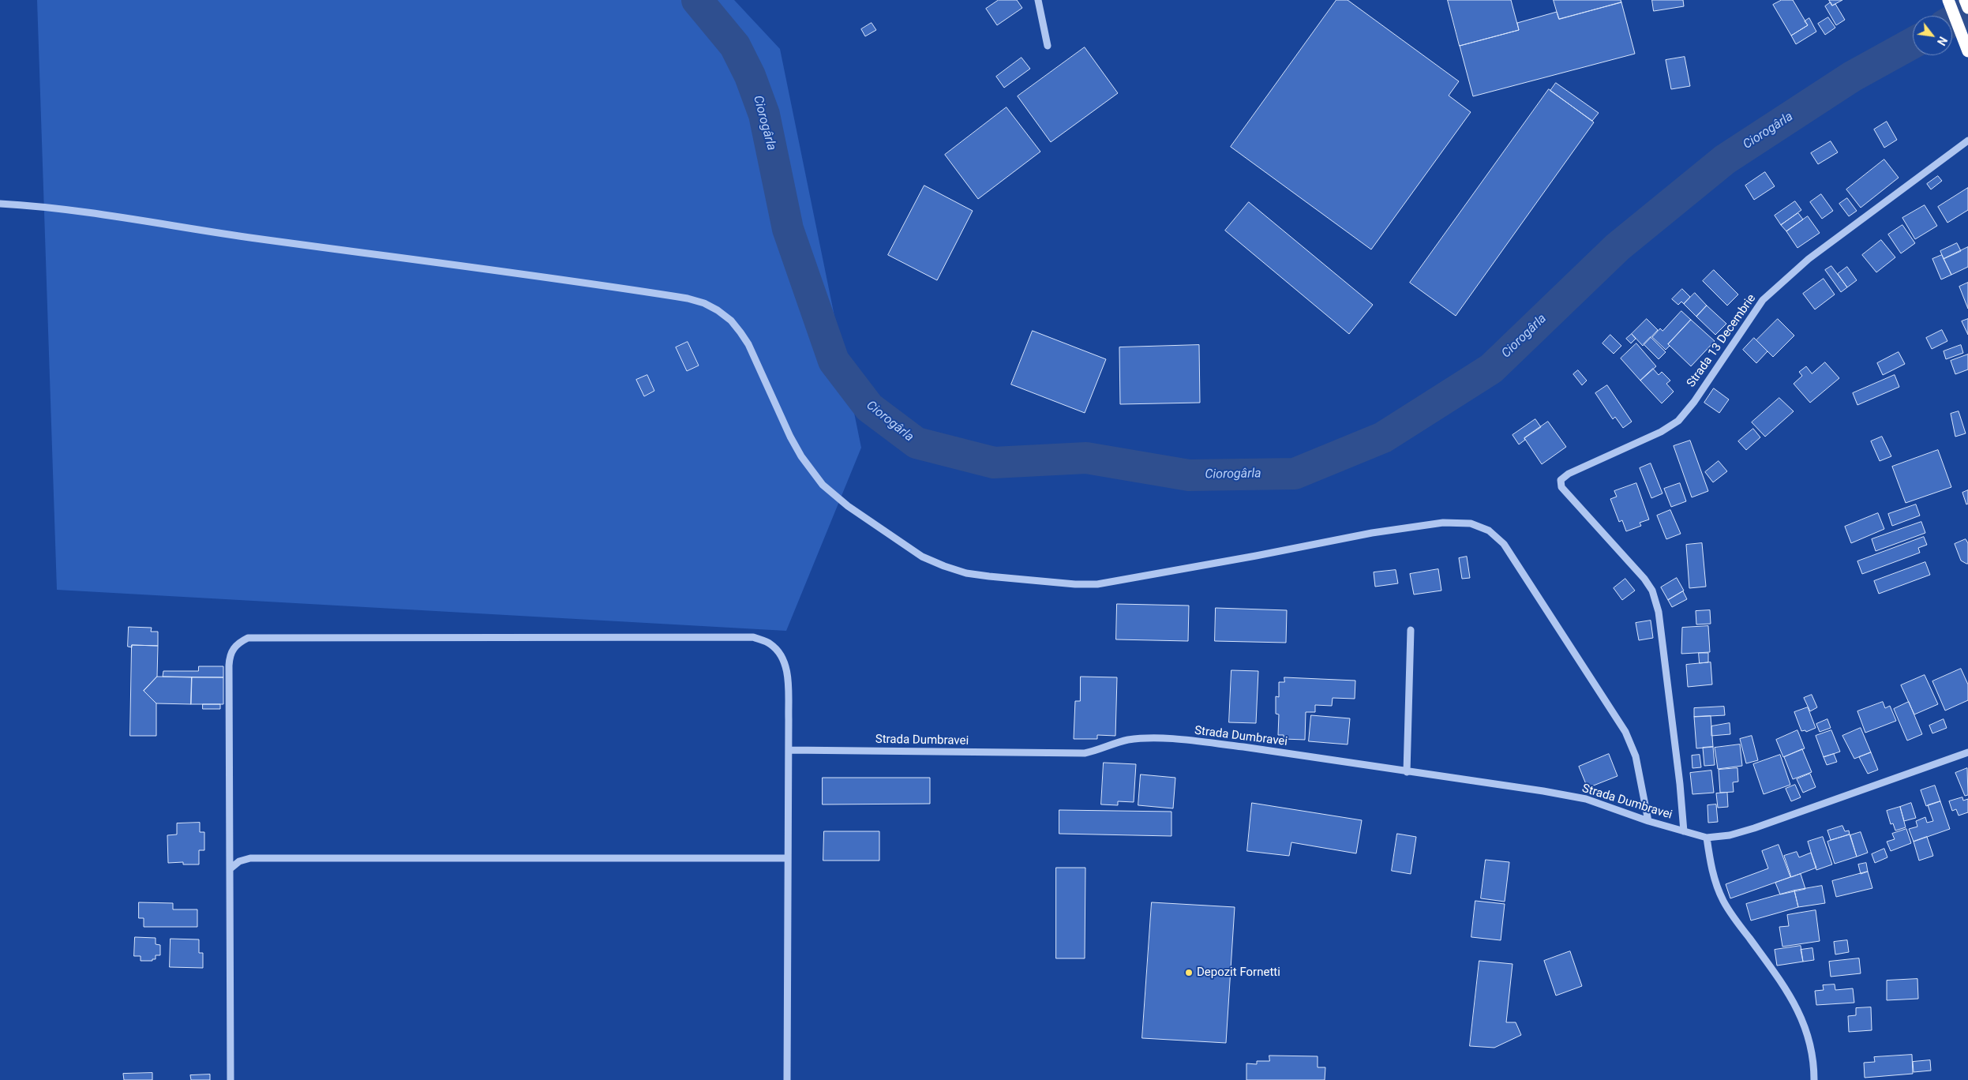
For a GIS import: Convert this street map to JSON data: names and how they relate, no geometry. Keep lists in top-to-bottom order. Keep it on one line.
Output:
{"streets":{"street":["Strada 13 Decembrie","Strada Dumbravei"]},"crossings":[["Strada 13 Decembrie","Strada Dumbravei"]],"water":["Ciorogârla"],"places":["Depozit Fornetti"],"north":"bottom right"}
